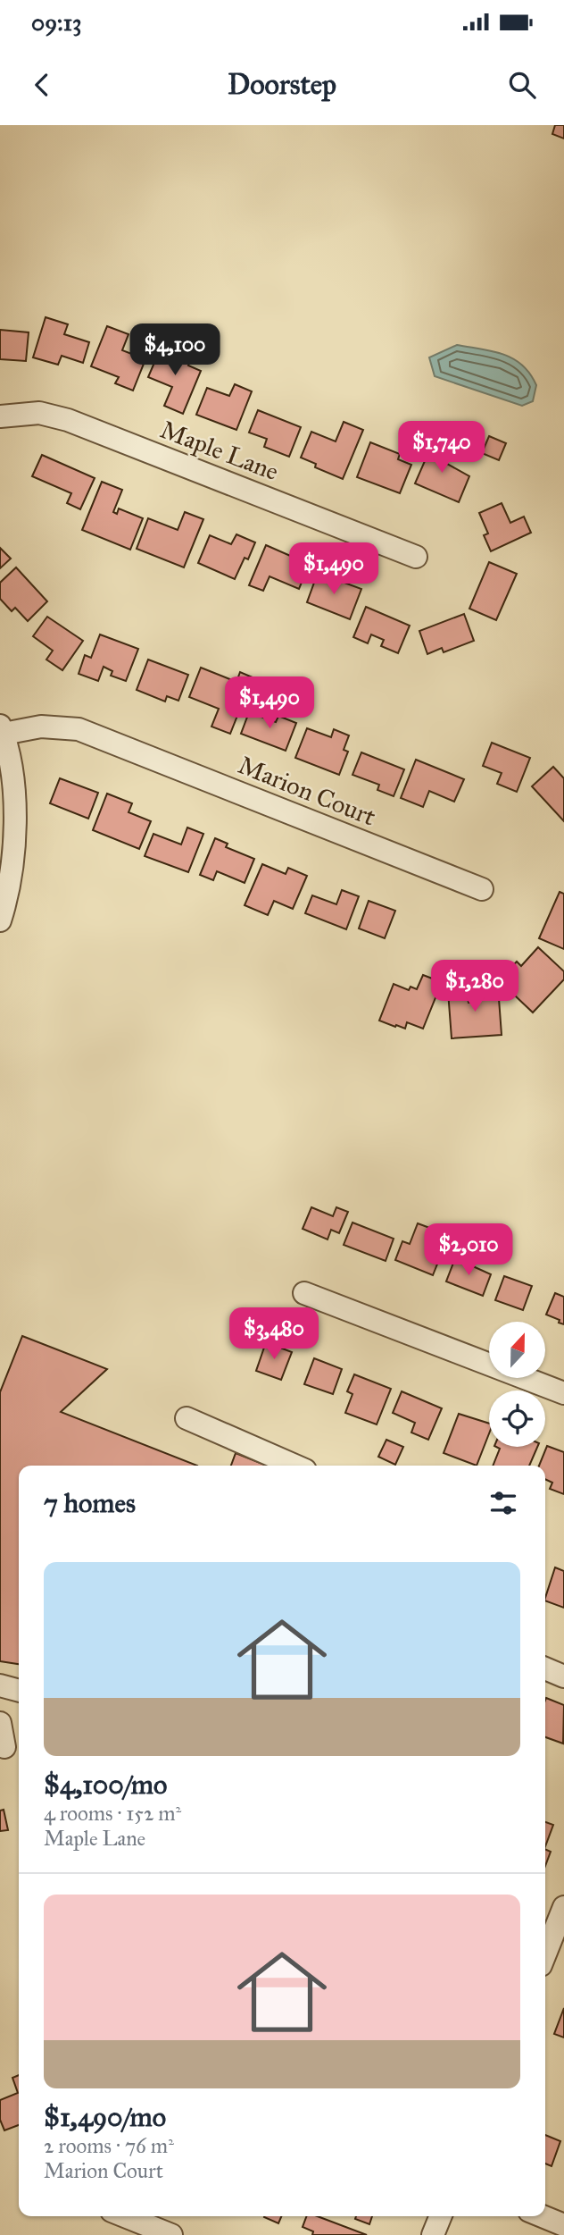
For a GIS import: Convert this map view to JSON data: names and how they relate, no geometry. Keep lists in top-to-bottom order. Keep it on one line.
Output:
{"streets":{"street":["Maple Lane","Marion Court"]},"north":"top","page":{"status":"09:13","header":"Doorstep","price":["$4,100","$1,740","$1,490","$1,490","$1,280","$2,010","$3,480"],"heading":"7 homes","list":[{"name":"$4,100/mo","note":"4 rooms · 152 m² · Maple Lane"},{"name":"$1,490/mo","note":"2 rooms · 76 m² · Marion Court"}]}}
